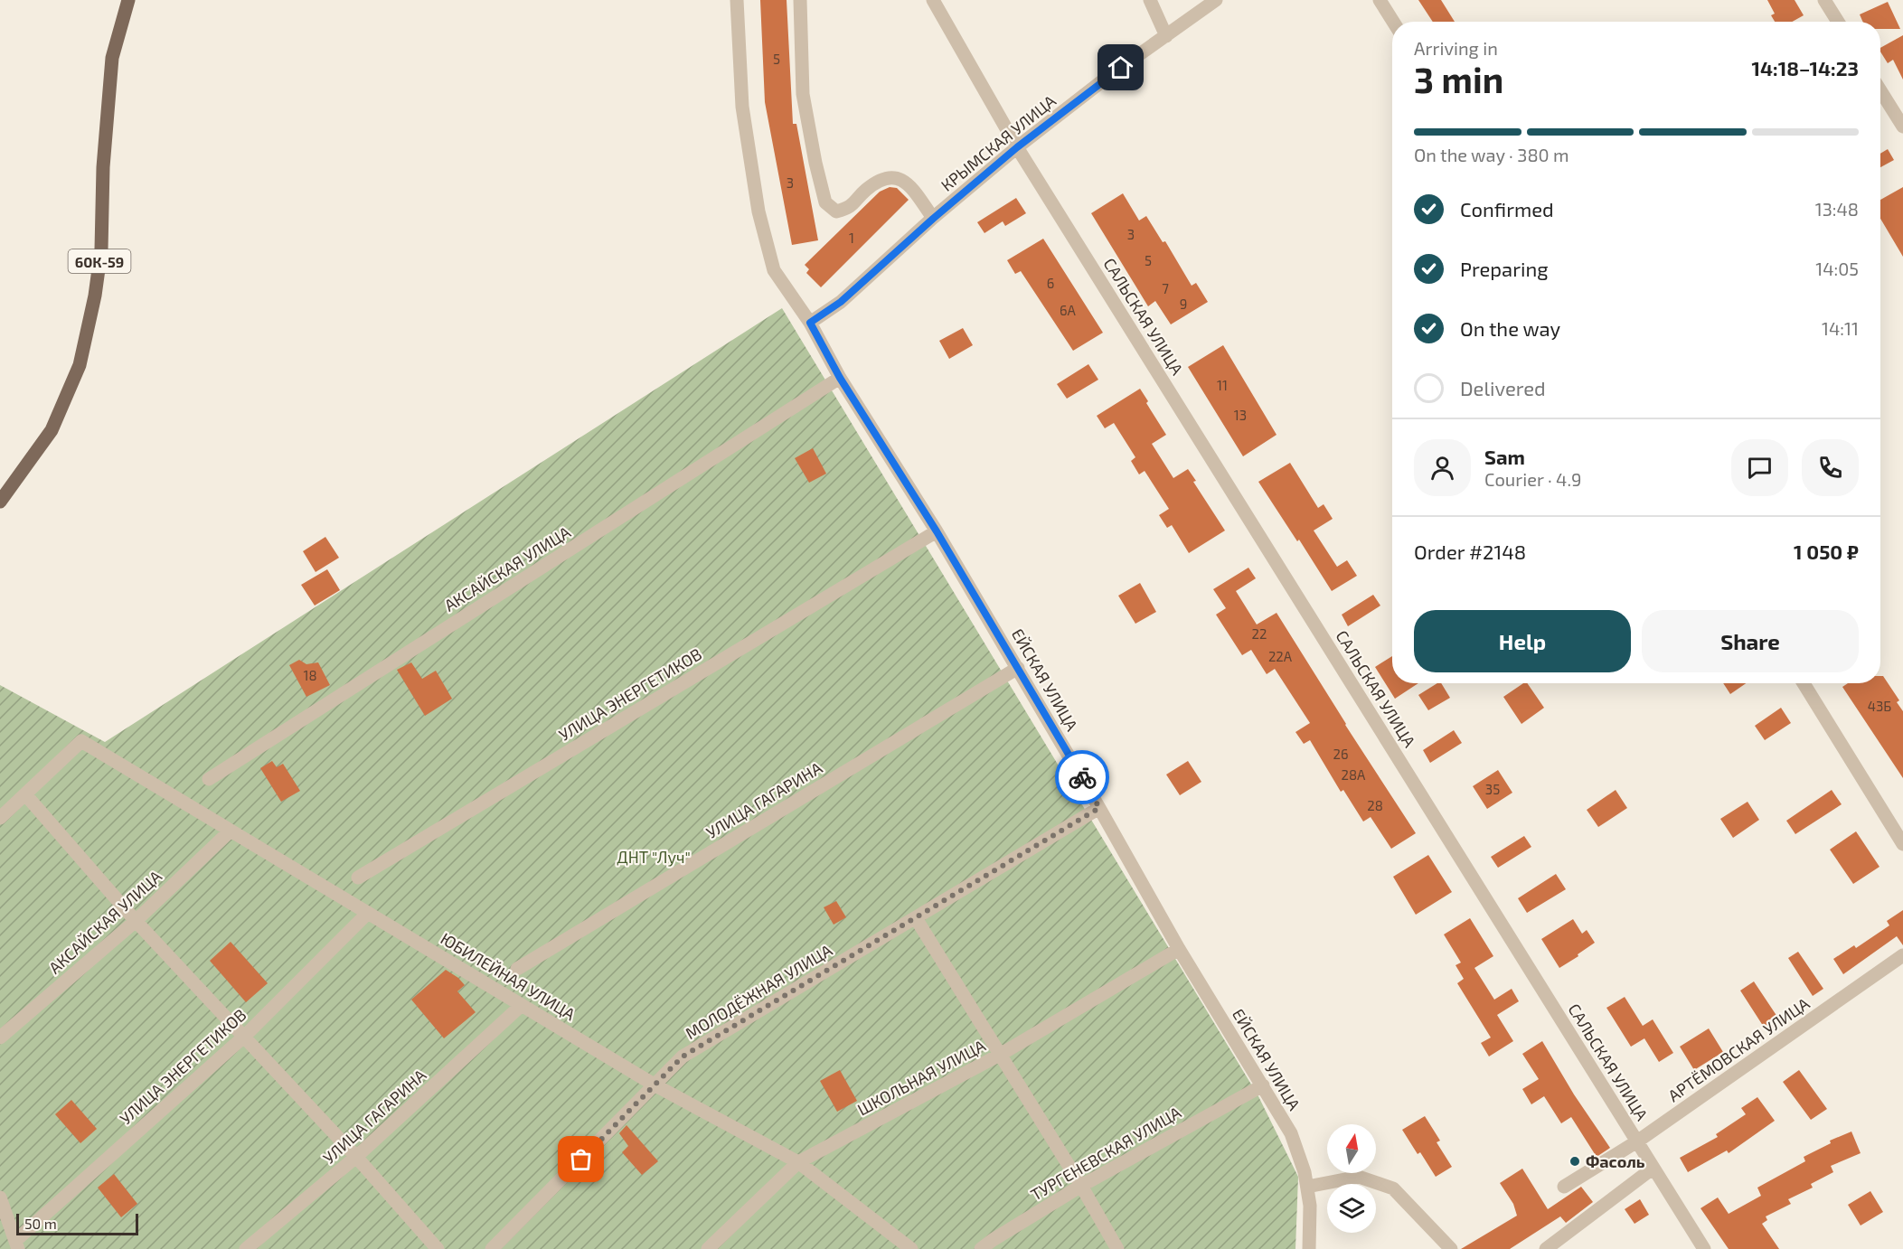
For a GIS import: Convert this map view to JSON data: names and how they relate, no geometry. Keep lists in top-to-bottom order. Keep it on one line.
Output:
{"streets":{"main road":["60К-59"],"street":["КРЫМСКАЯ УЛИЦА","САЛЬСКАЯ УЛИЦА","АКСАЙСКАЯ УЛИЦА","ЕЙСКАЯ УЛИЦА","УЛИЦА ЭНЕРГЕТИКОВ","УЛИЦА ГАГАРИНА","ЮБИЛЕЙНАЯ УЛИЦА","МОЛОДЁЖНАЯ УЛИЦА","АРТЁМОВСКАЯ УЛИЦА","ШКОЛЬНАЯ УЛИЦА","ТУРГЕНЕВСКАЯ УЛИЦА"]},"crossings":[["КРЫМСКАЯ УЛИЦА","САЛЬСКАЯ УЛИЦА"],["КРЫМСКАЯ УЛИЦА","ЕЙСКАЯ УЛИЦА"],["САЛЬСКАЯ УЛИЦА","АРТЁМОВСКАЯ УЛИЦА"],["АКСАЙСКАЯ УЛИЦА","ЕЙСКАЯ УЛИЦА"],["АКСАЙСКАЯ УЛИЦА","ЮБИЛЕЙНАЯ УЛИЦА"],["ЕЙСКАЯ УЛИЦА","УЛИЦА ЭНЕРГЕТИКОВ"],["ЕЙСКАЯ УЛИЦА","УЛИЦА ГАГАРИНА"],["ЕЙСКАЯ УЛИЦА","МОЛОДЁЖНАЯ УЛИЦА"],["ЕЙСКАЯ УЛИЦА","ШКОЛЬНАЯ УЛИЦА"],["ЕЙСКАЯ УЛИЦА","ТУРГЕНЕВСКАЯ УЛИЦА"],["УЛИЦА ЭНЕРГЕТИКОВ","ЮБИЛЕЙНАЯ УЛИЦА"],["УЛИЦА ГАГАРИНА","ЮБИЛЕЙНАЯ УЛИЦА"],["ЮБИЛЕЙНАЯ УЛИЦА","МОЛОДЁЖНАЯ УЛИЦА"],["ЮБИЛЕЙНАЯ УЛИЦА","ШКОЛЬНАЯ УЛИЦА"]],"parks":["ДНТ \"Луч\""],"places":["Фасоль"],"house_numbers":["5","3","3","1","5","6","7","9","6А","11","13","22","22А","18","43Б","26","28А","35","28"],"scale_bar":"50 m","north":"top","page":{"heading":["3 min","Arriving in","14:18–14:23"],"panel":["Sam","Courier · 4.9","Order #2148","1 050 ₽"],"bar":"On the way · 380 m","list":[["Confirmed","13:48"],["Preparing","14:05"],["On the way","14:11"],"Delivered"],"buttons":["Help","Share"],"scale":"50 m"}}
